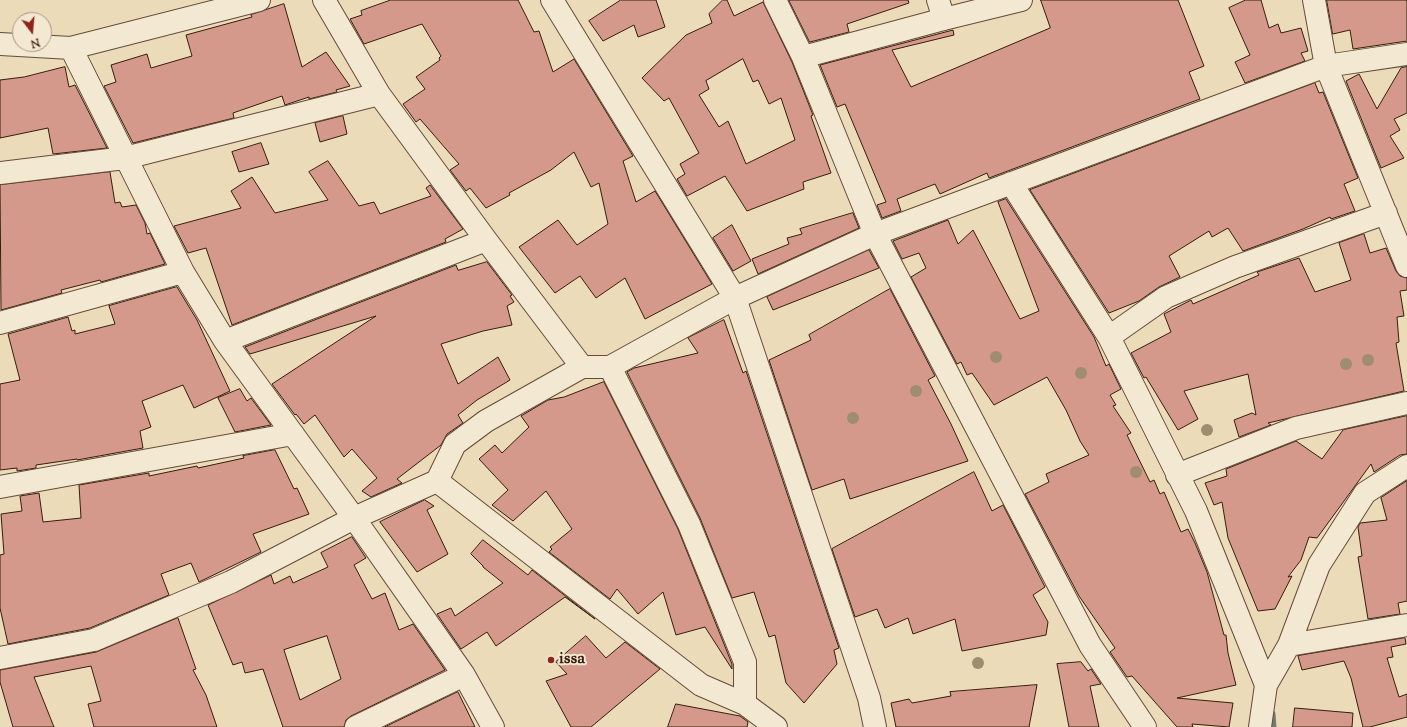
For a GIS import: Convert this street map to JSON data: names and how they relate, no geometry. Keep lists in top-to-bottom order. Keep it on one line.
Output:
{"places":["issa"],"north":"bottom"}
